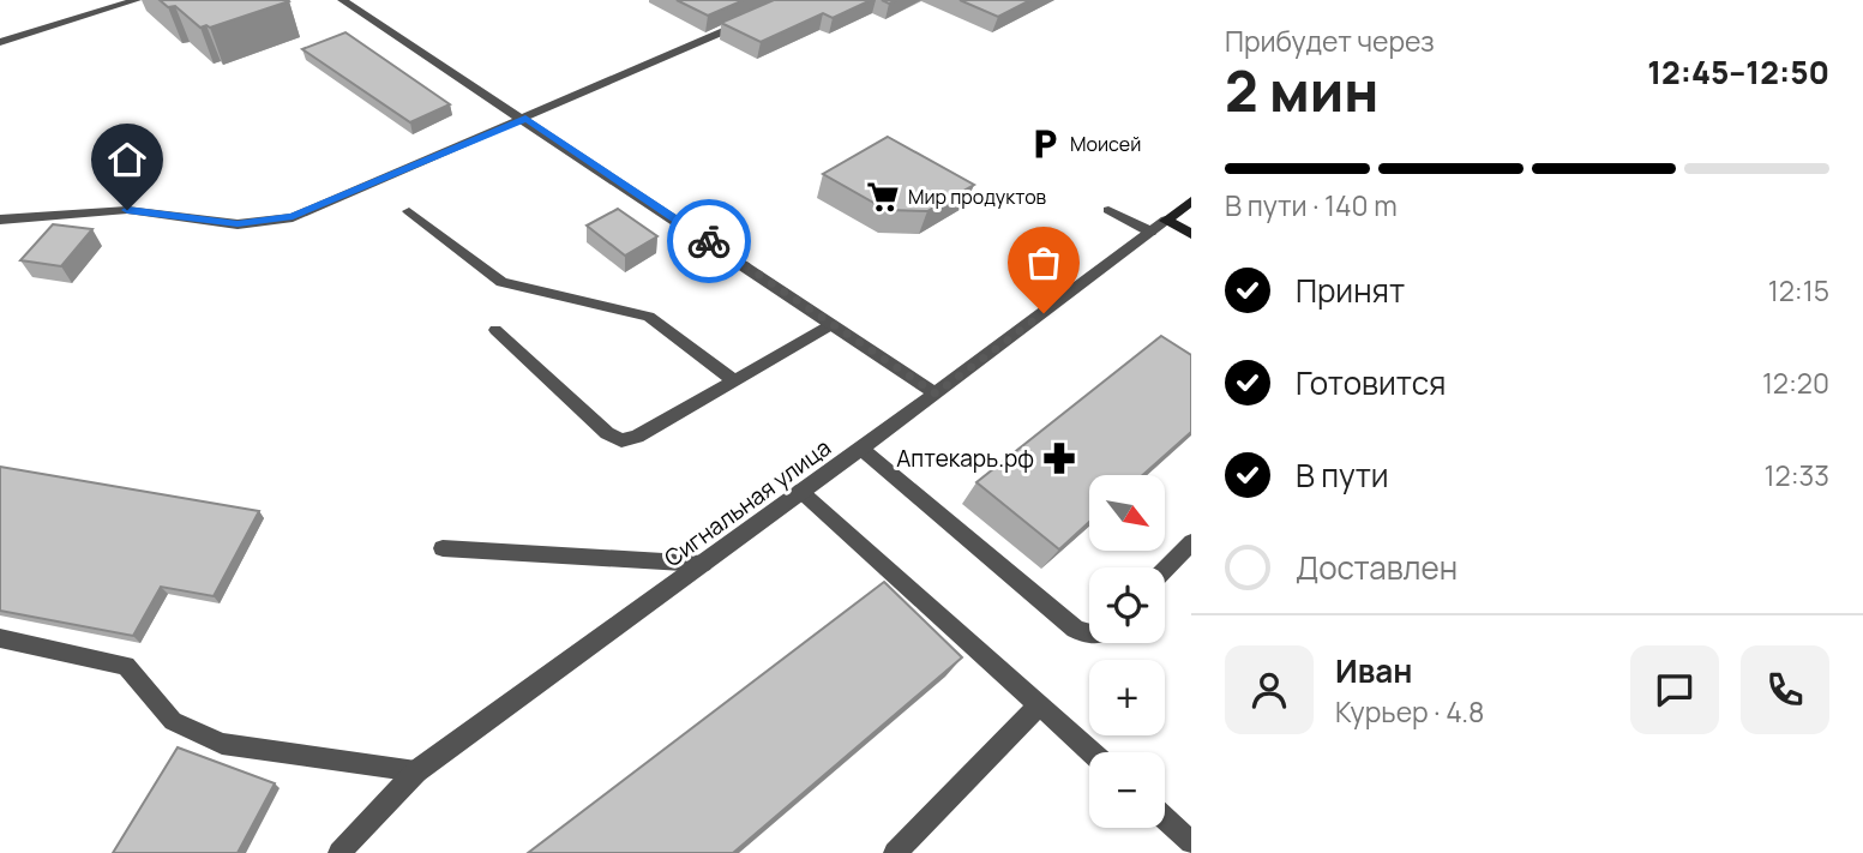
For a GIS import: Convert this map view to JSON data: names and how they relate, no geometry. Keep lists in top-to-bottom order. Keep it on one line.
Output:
{"streets":{"street":["Сигнальная улица"]},"places":{"parking":["Моисей"],"supermarket":["Мир продуктов"],"pharmacy":["Аптекарь.рф"]},"north":"bottom right","page":{"heading":["2 мин","Прибудет через","12:45–12:50"],"panel":["Иван","Курьер · 4.8"],"bar":"В пути · 140 m","list":[["Принят","12:15"],["Готовится","12:20"],["В пути","12:33"],"Доставлен"],"map_buttons":["+","−"]}}
